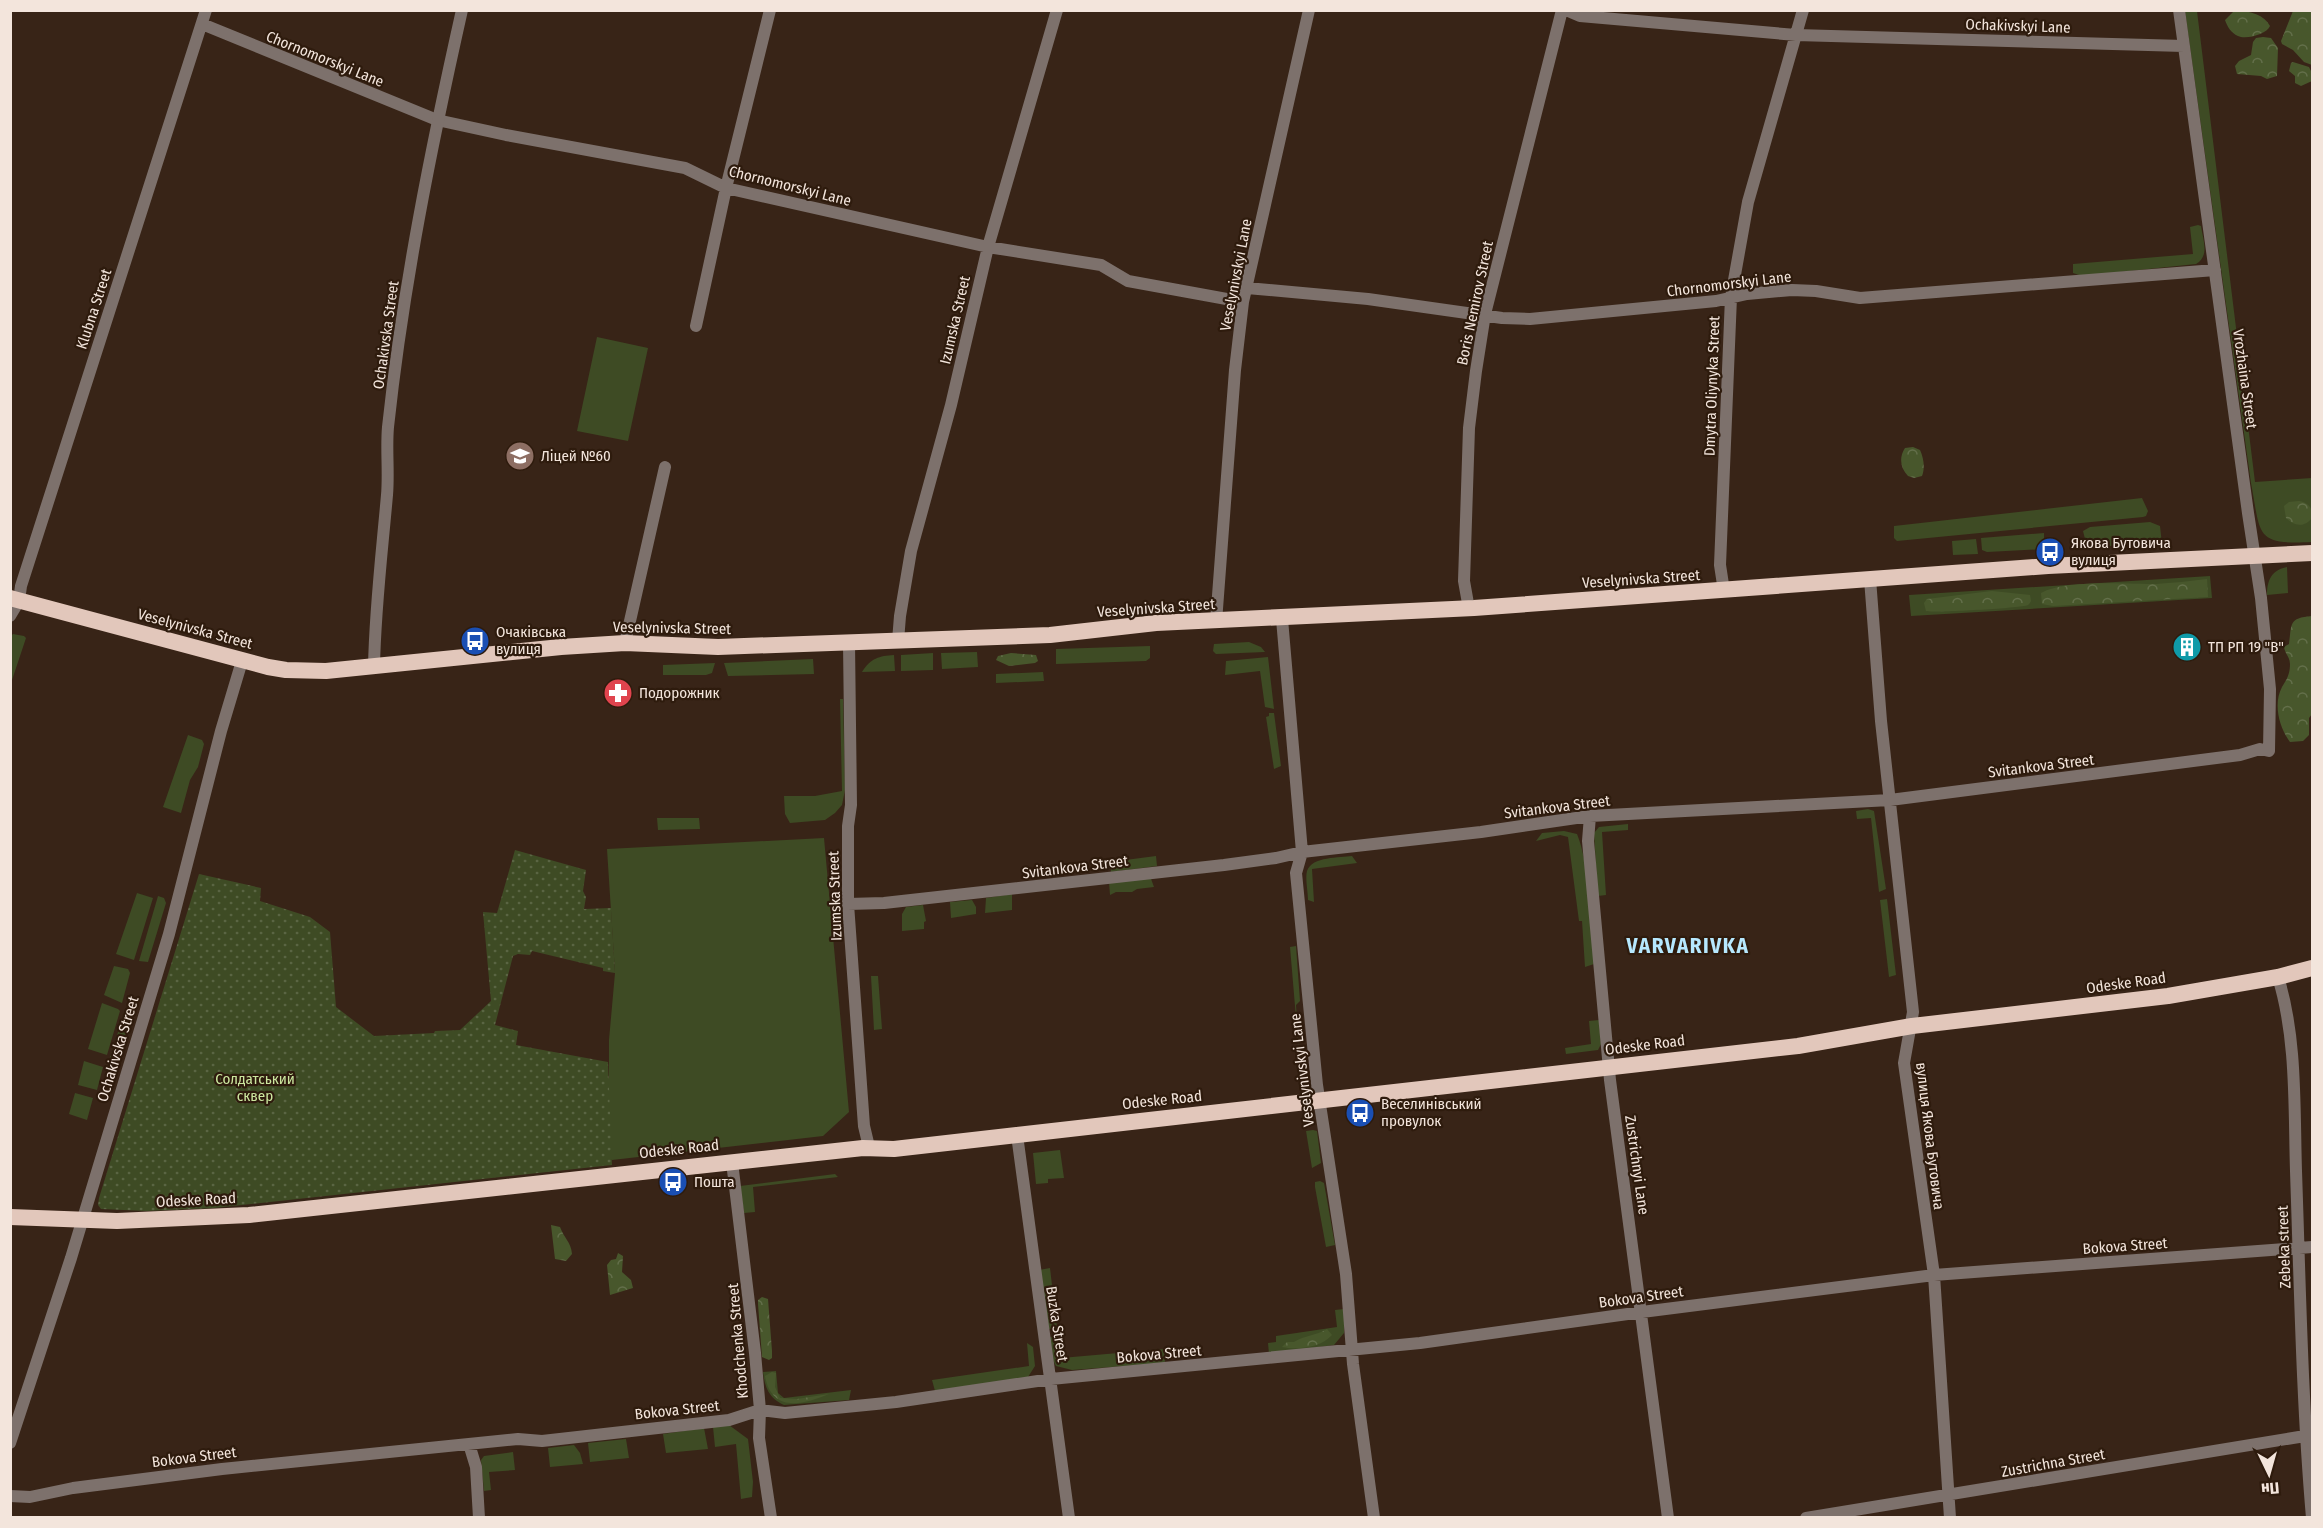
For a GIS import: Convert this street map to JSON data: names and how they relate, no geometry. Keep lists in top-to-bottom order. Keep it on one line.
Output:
{"streets":{"highway":["Veselynivska Street","Odeske Road"],"street":["Ochakivskyi Lane","Chornomorskyi Lane","Veselynivskyi Lane","Boris Nemirov Street","Klubna Street","Izumska Street","Ochakivska Street","Vrozhaina Street","Dmytra Oliynyka Street","Svitankova Street","вулиця Якова Бутовича","Zustrichnyi Lane","Bokova Street","Zebeka street","Buzka Street","Khodchenka Street","Zustrichna Street"]},"crossings":[["Ochakivskyi Lane","Boris Nemirov Street"],["Ochakivskyi Lane","Vrozhaina Street"],["Ochakivskyi Lane","Dmytra Oliynyka Street"],["Chornomorskyi Lane","Veselynivskyi Lane"],["Chornomorskyi Lane","Boris Nemirov Street"],["Chornomorskyi Lane","Klubna Street"],["Chornomorskyi Lane","Izumska Street"],["Chornomorskyi Lane","Ochakivska Street"],["Chornomorskyi Lane","Vrozhaina Street"],["Chornomorskyi Lane","Dmytra Oliynyka Street"],["Veselynivskyi Lane","Veselynivska Street"],["Veselynivskyi Lane","Svitankova Street"],["Veselynivskyi Lane","Odeske Road"],["Veselynivskyi Lane","Bokova Street"],["Boris Nemirov Street","Veselynivska Street"],["Klubna Street","Veselynivska Street"],["Izumska Street","Veselynivska Street"],["Izumska Street","Svitankova Street"],["Izumska Street","Odeske Road"],["Ochakivska Street","Veselynivska Street"],["Ochakivska Street","Odeske Road"],["Vrozhaina Street","Veselynivska Street"],["Vrozhaina Street","Svitankova Street"],["Dmytra Oliynyka Street","Veselynivska Street"],["Veselynivska Street","вулиця Якова Бутовича"],["Svitankova Street","вулиця Якова Бутовича"],["Svitankova Street","Zustrichnyi Lane"],["Odeske Road","вулиця Якова Бутовича"],["Odeske Road","Zustrichnyi Lane"],["Odeske Road","Zebeka street"],["Odeske Road","Buzka Street"],["Odeske Road","Khodchenka Street"],["вулиця Якова Бутовича","Bokova Street"],["вулиця Якова Бутовича","Zustrichna Street"],["Zustrichnyi Lane","Bokova Street"],["Bokova Street","Zebeka street"],["Bokova Street","Buzka Street"],["Bokova Street","Khodchenka Street"],["Zebeka street","Zustrichna Street"]],"districts":["VARVARIVKA"],"parks":["Солдатський сквер"],"places":{"school or university":["Ліцей №60"],"bus stop":["Якова Бутовича вулиця","Очаківська вулиця","Веселинівський провулок","Пошта"],"building":["ТП РП 19 \"В\""],"pharmacy":["Подорожник"]},"north":"bottom"}
